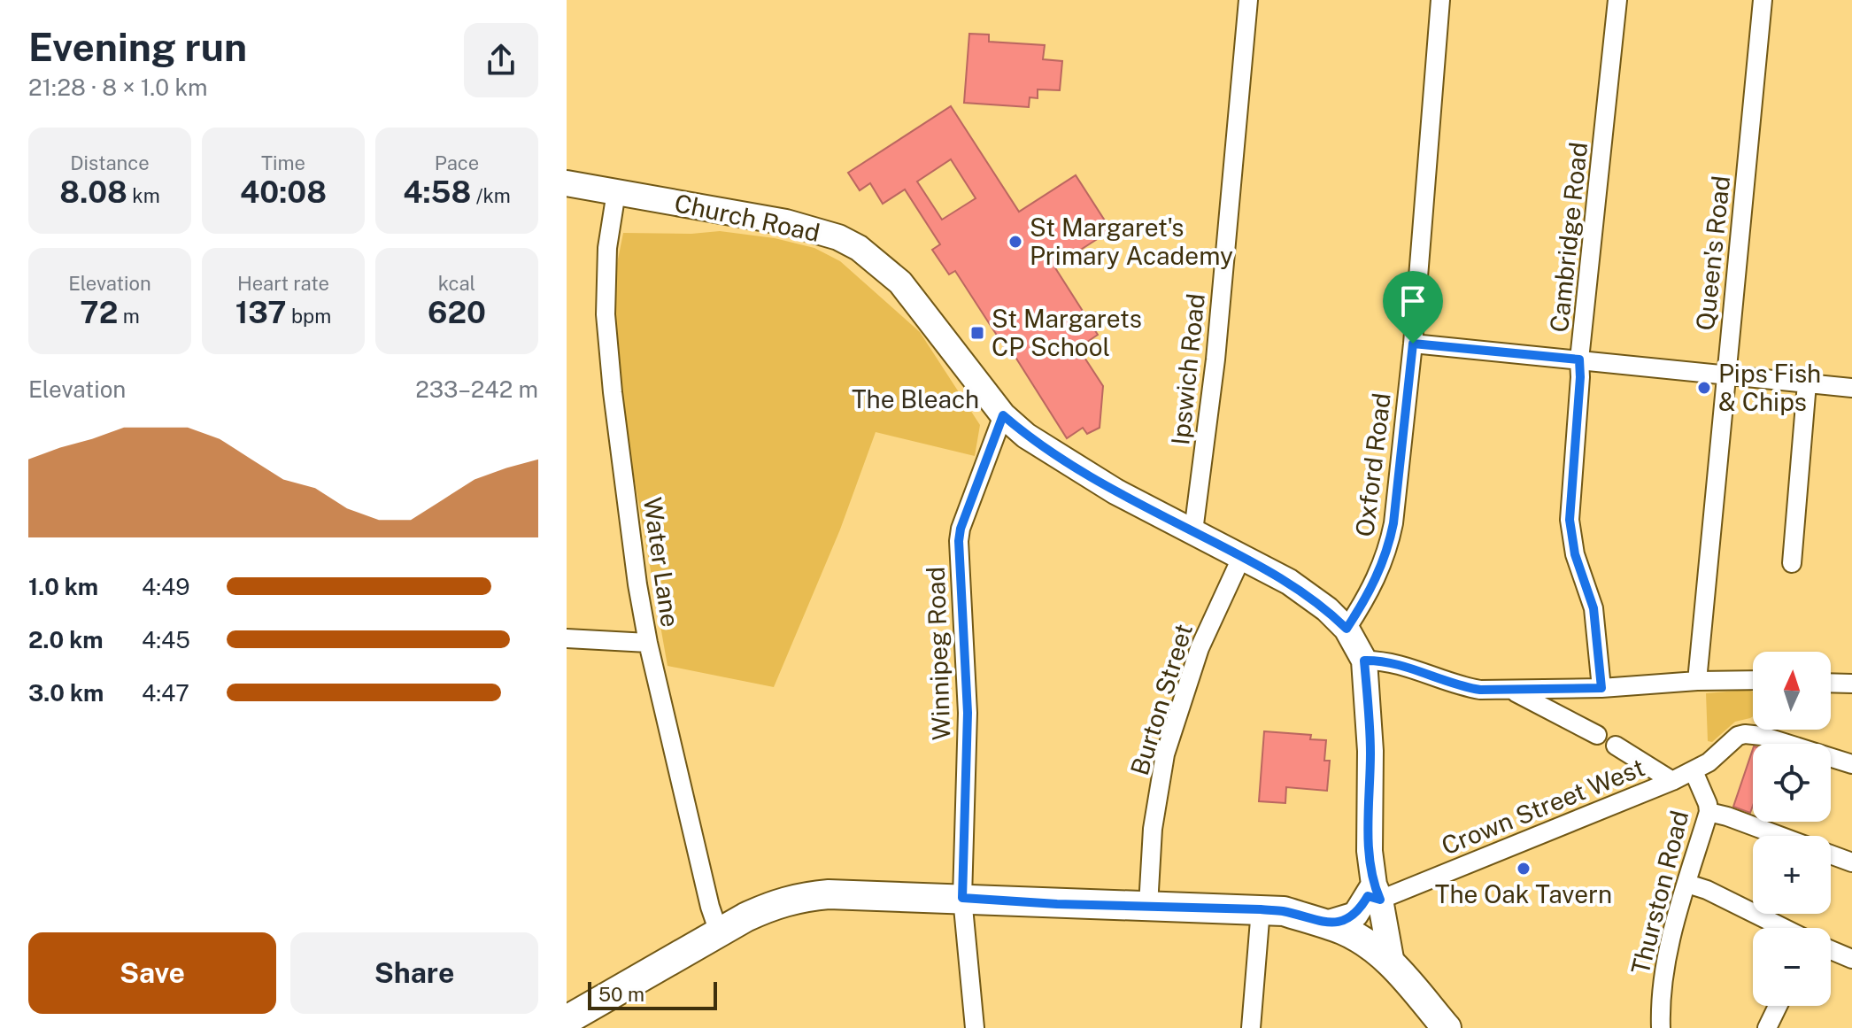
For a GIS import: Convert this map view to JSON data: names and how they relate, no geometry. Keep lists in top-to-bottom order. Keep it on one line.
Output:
{"streets":{"main road":["Church Road"],"street":["Cambridge Road","Queen's Road","Ipswich Road","Oxford Road","Water Lane","Winnipeg Road","Burton Street","Crown Street West","Thurston Road"]},"crossings":[["Church Road","Ipswich Road"],["Church Road","Oxford Road"],["Church Road","Water Lane"],["Church Road","Winnipeg Road"],["Church Road","Burton Street"],["Crown Street West","Thurston Road"]],"parks":["The Bleach"],"places":{"other":["St Margaret's Primary Academy","Pips Fish & Chips","The Oak Tavern"],"transit":["St Margarets CP School"]},"scale_bar":"50 m","north":"top","page":{"heading":["Evening run","21:28 · 8 × 1.0 km"],"stats":[["Distance","8.08 km"],["Time","40:08"],["Pace","4:58 /km"],["Elevation","72 m"],["Heart rate","137 bpm"],["kcal","620"]],"chart":["Elevation","233–242 m"],"list":[{"name":"1.0 km","note":"4:49"},{"name":"2.0 km","note":"4:45"},{"name":"3.0 km","note":"4:47"}],"map_buttons":["+","−"],"buttons":["Save","Share"],"scale":"50 m"}}
